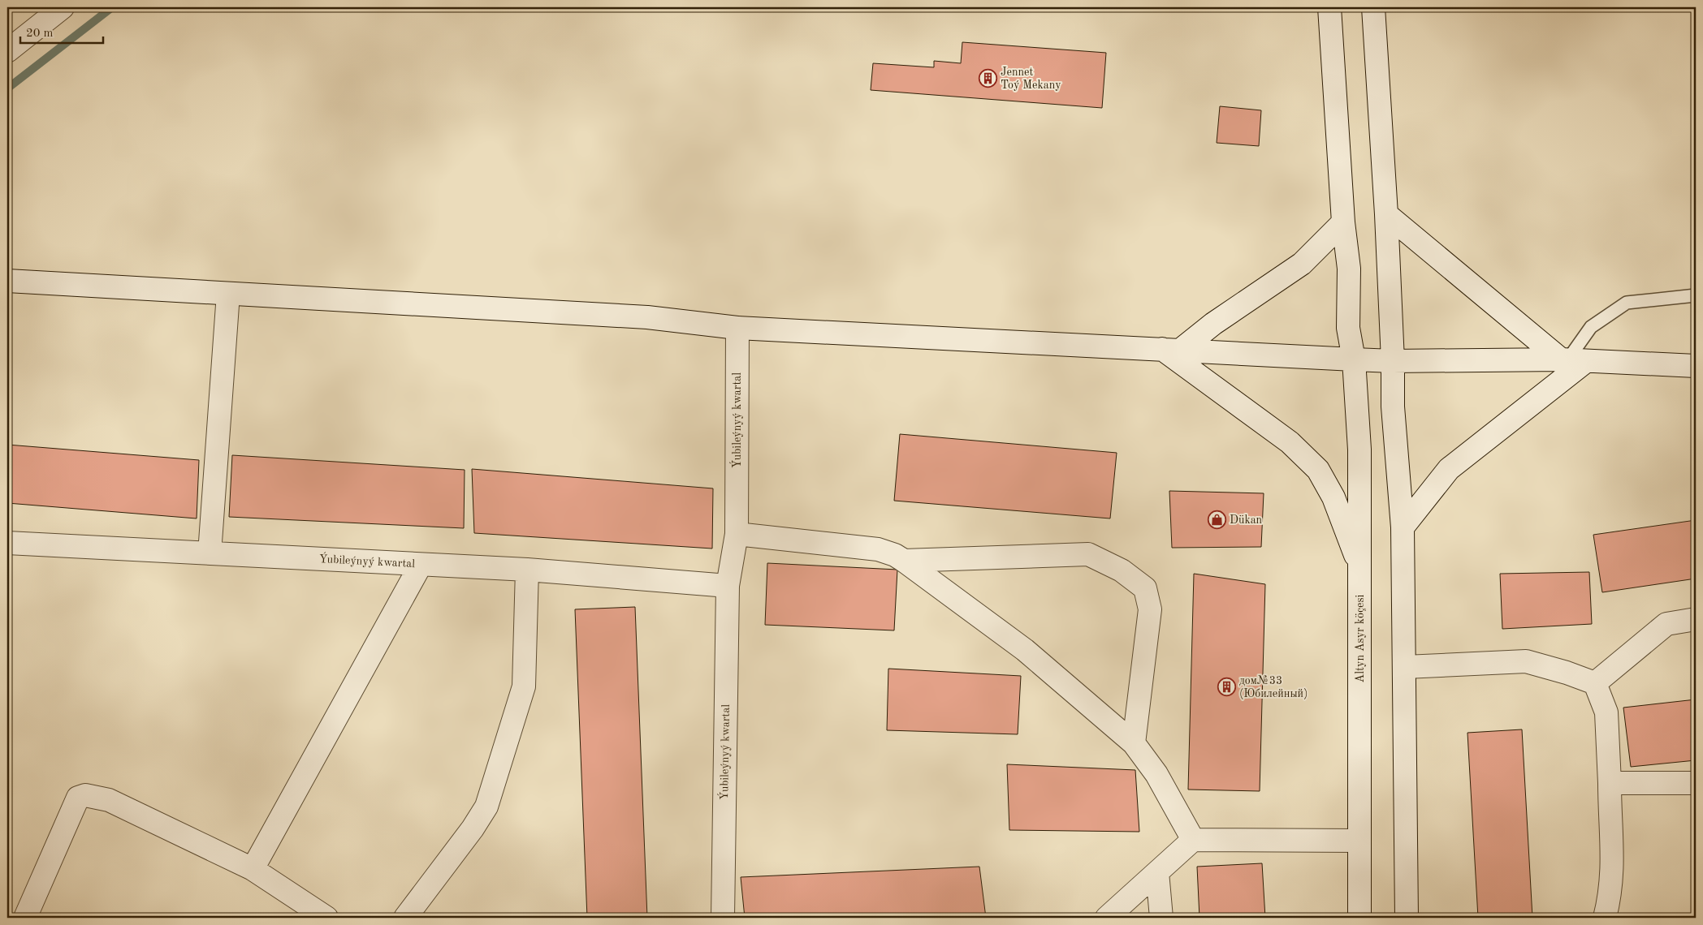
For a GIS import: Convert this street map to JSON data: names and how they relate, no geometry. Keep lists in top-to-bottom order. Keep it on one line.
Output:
{"streets":{"street":["Ýubileýnyý kwartal","Altyn Asyr köçesi"]},"places":{"building":["Jennet Toý Mekany","дом№33 (Юбилейный)"],"shop":["Dükan"]},"scale_bar":"20 m"}
